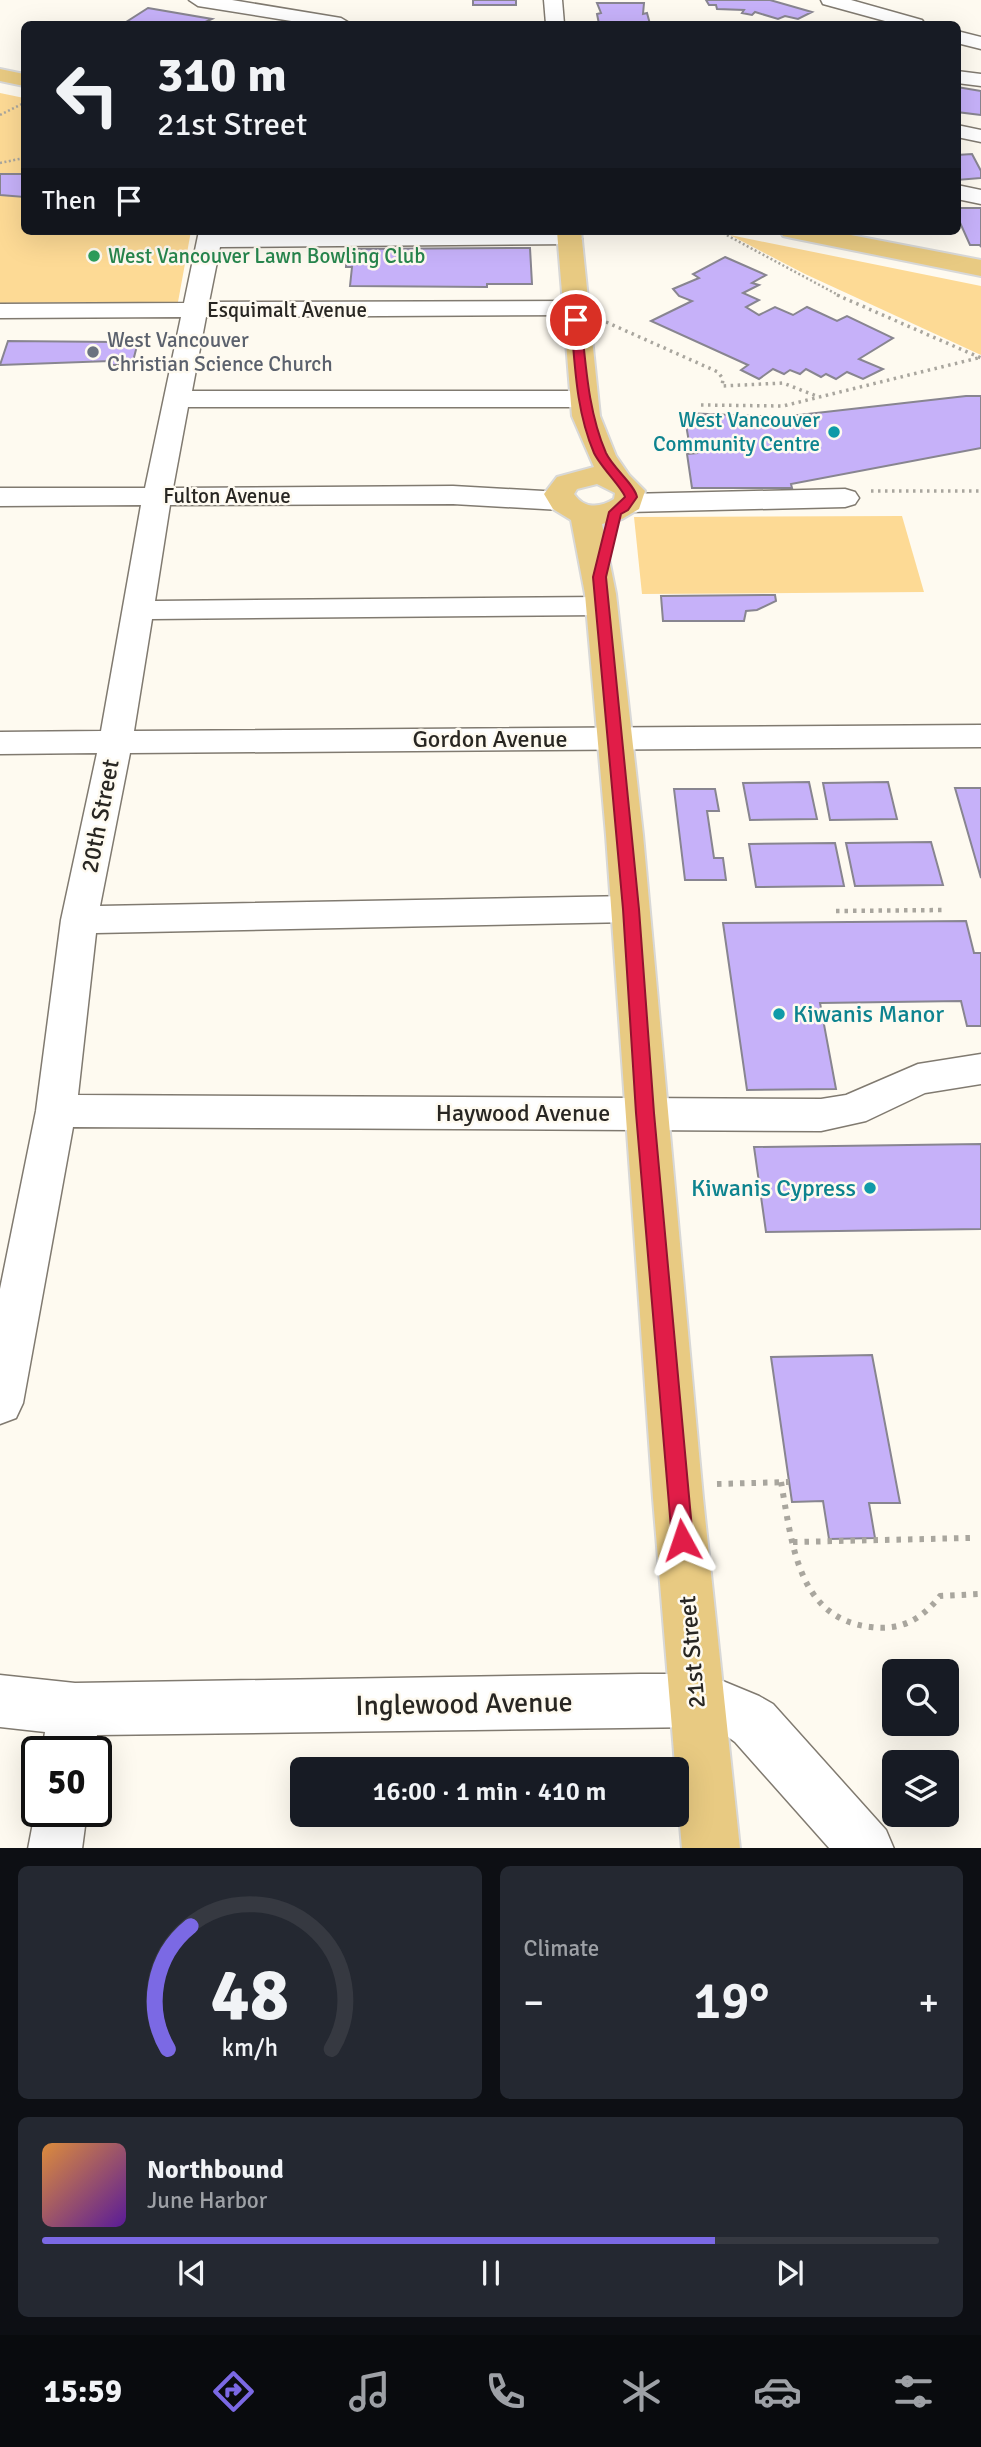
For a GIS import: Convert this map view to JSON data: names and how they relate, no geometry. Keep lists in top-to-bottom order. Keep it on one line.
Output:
{"streets":{"main road":["21st Street"],"street":["Esquimalt Avenue","Fulton Avenue","Gordon Avenue","20th Street","Haywood Avenue","Inglewood Avenue"]},"crossings":[["Esquimalt Avenue","20th Street"],["Esquimalt Avenue","21st Street"],["Fulton Avenue","20th Street"],["Fulton Avenue","21st Street"],["Gordon Avenue","20th Street"],["Gordon Avenue","21st Street"],["20th Street","Haywood Avenue"],["Haywood Avenue","21st Street"],["21st Street","Inglewood Avenue"]],"places":["West Vancouver Lawn Bowling Club","West Vancouver Christian Science Church","West Vancouver Community Centre","Kiwanis Manor","Kiwanis Cypress"],"page":{"turn":["310 m","21st Street"],"then":"Then","limit":"50","trip":"16:00 · 1 min · 410 m","tile":"Climate","heat":["−","19°","+"],"song":["Northbound","June Harbor"],"tabs":"15:59","gauge":["48","km/h"]}}
